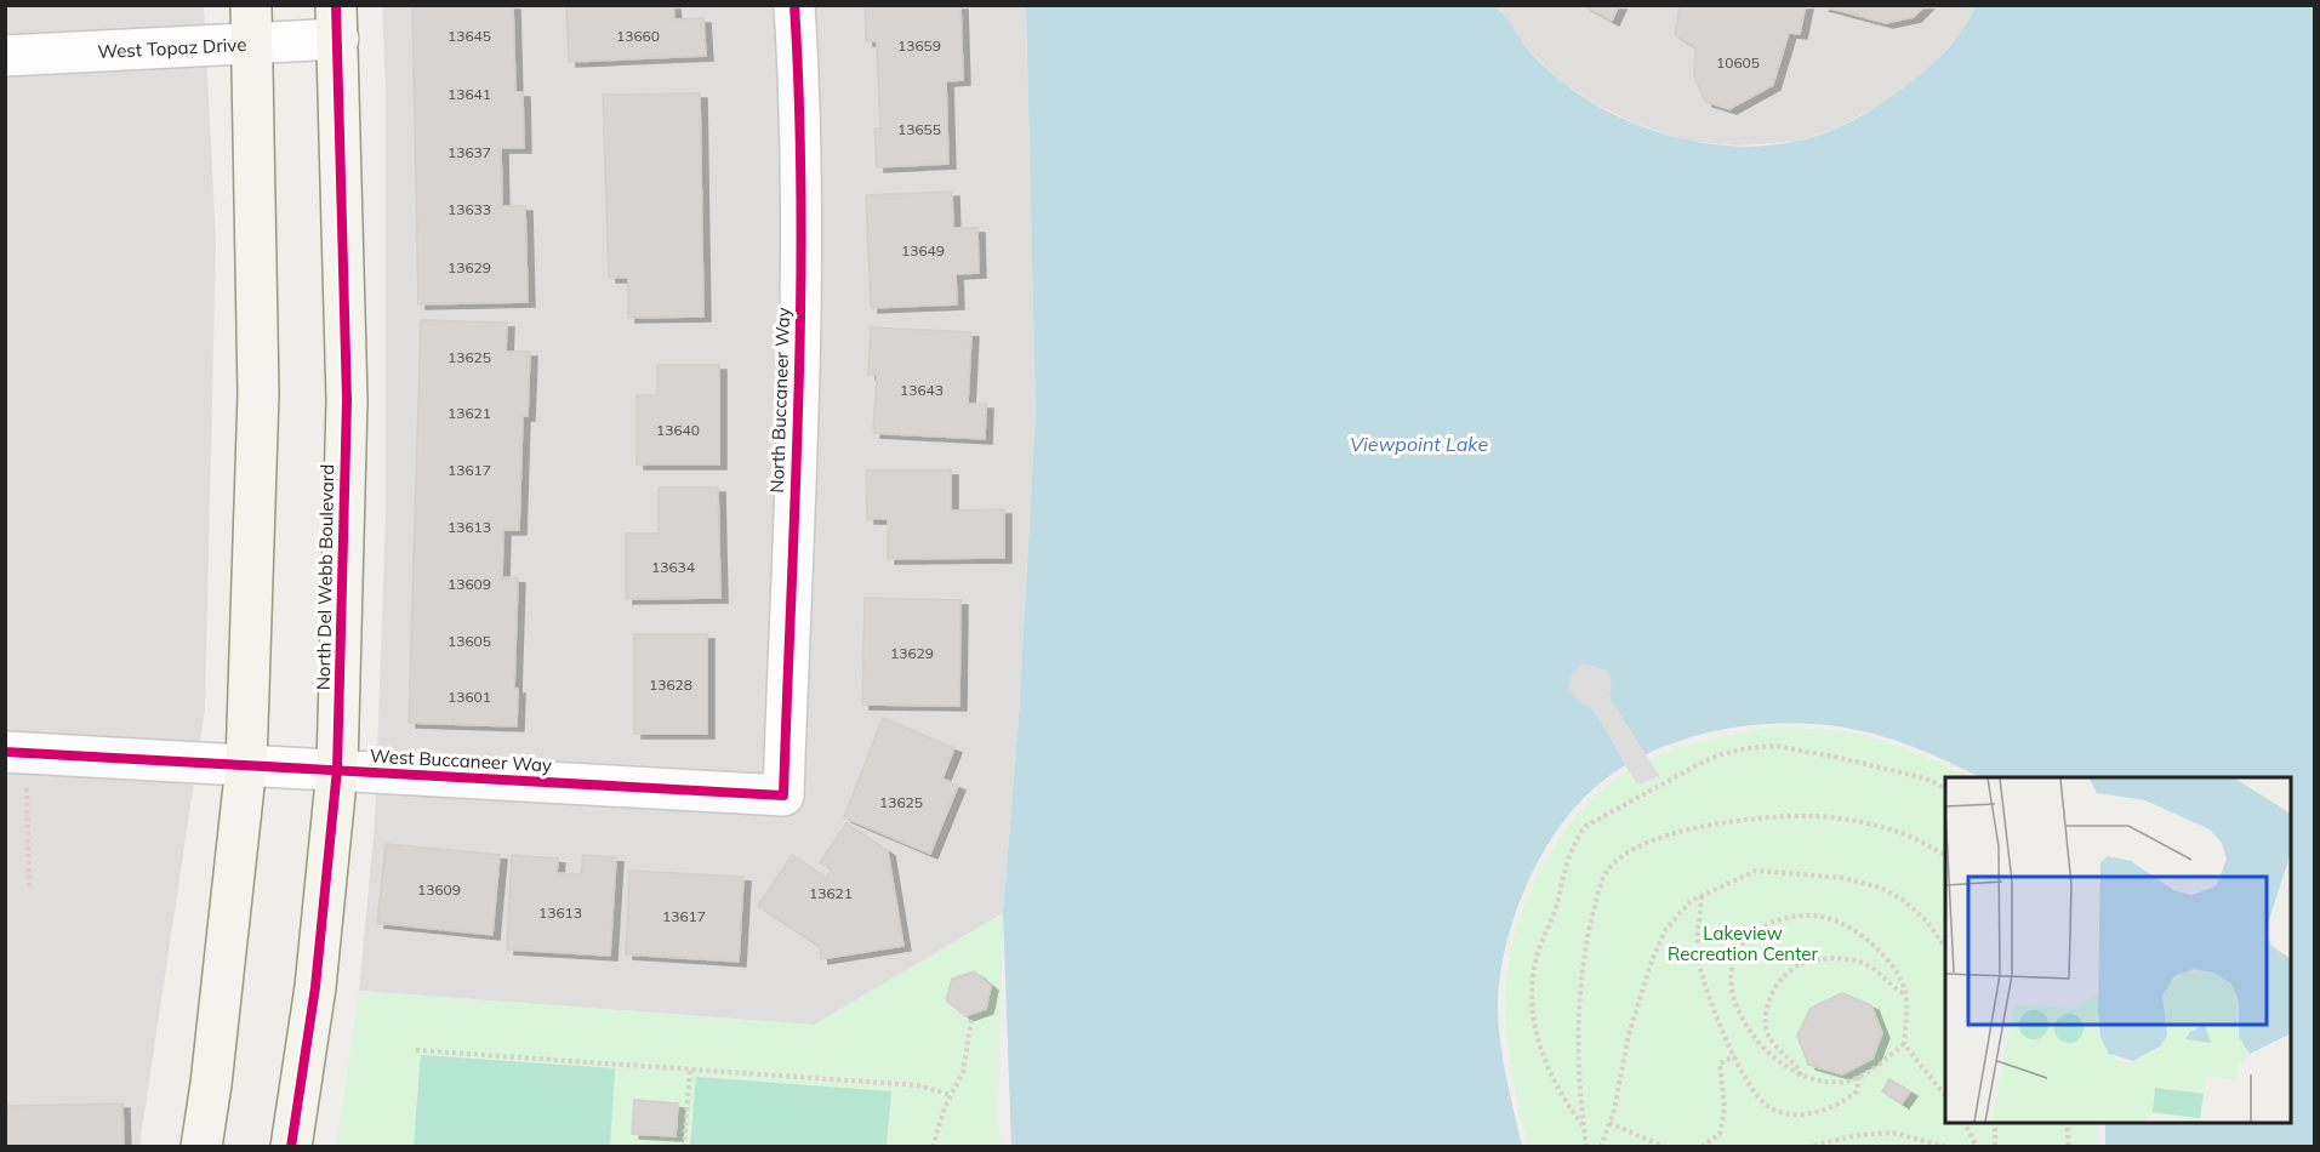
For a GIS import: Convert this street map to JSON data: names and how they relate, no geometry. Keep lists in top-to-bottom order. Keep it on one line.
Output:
{"streets":{"street":["West Topaz Drive","North Buccaneer Way","North Del Webb Boulevard","West Buccaneer Way"]},"crossings":[["West Topaz Drive","North Del Webb Boulevard"],["North Buccaneer Way","West Buccaneer Way"],["North Del Webb Boulevard","West Buccaneer Way"]],"water":["Viewpoint Lake"],"parks":["Lakeview Recreation Center"],"house_numbers":["13645","13660","13659","10605","13641","13655","13637","13633","13649","13629","13625","13643","13621","13640","13617","13613","13634","13609","13605","13629","13628","13601","13625","13609","13621","13613","13617"]}
